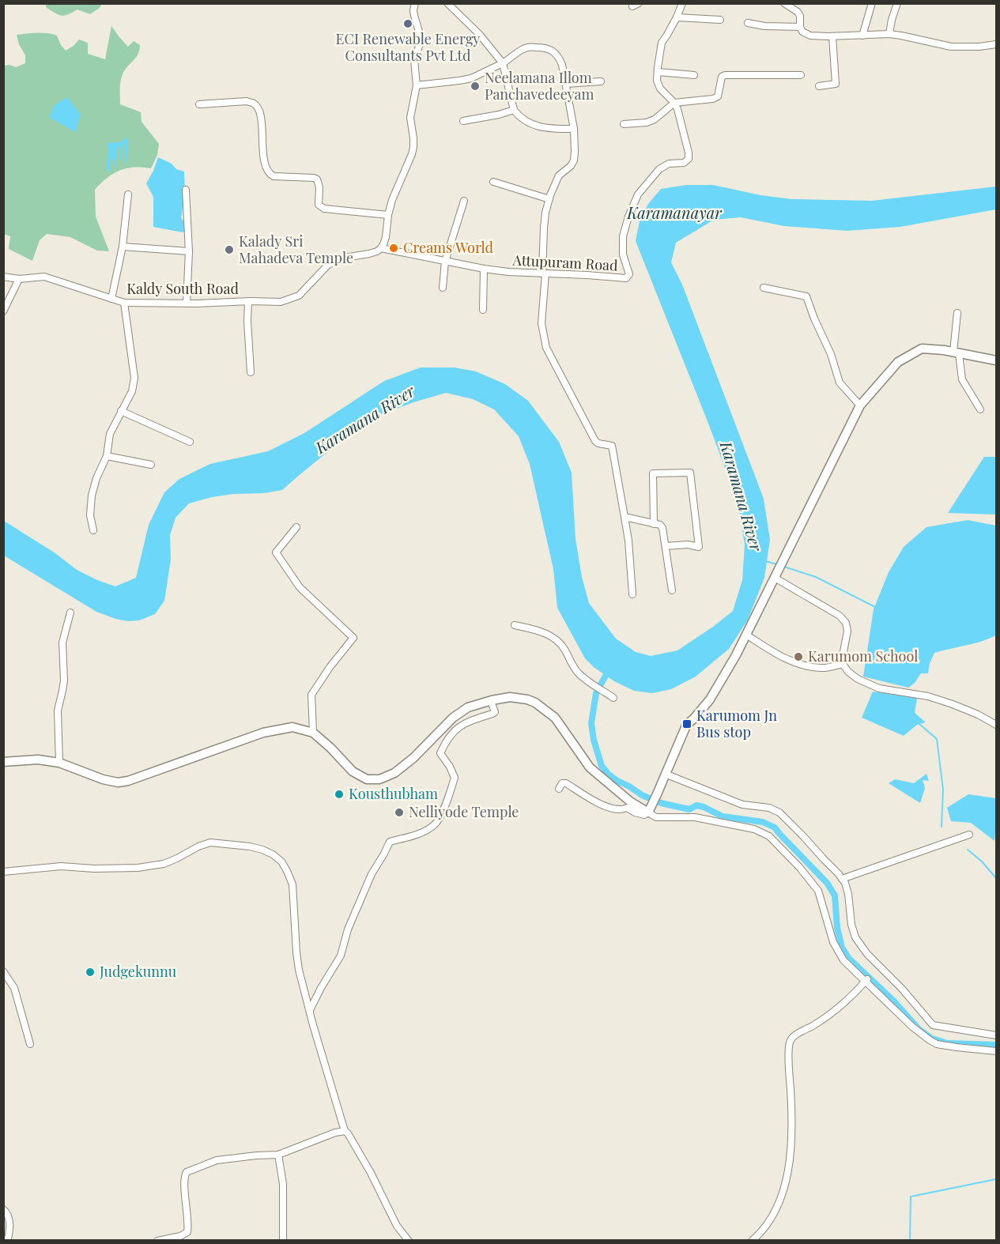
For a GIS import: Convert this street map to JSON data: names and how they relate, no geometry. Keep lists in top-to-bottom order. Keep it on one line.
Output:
{"streets":{"street":["Attupuram Road","Kaldy South Road"]},"crossings":[["Attupuram Road","Kaldy South Road"]],"water":["Karamanayar","Karamana River"],"places":{"other":["ECI Renewable Energy Consultants Pvt Ltd","Neelamana Illom Panchavedeeyam","Creams World","Kalady Sri Mahadeva Temple","Karumom School","Kousthubham","Nelliyode Temple","Judgekunnu"],"transit":["Karumom Jn Bus stop"]}}
